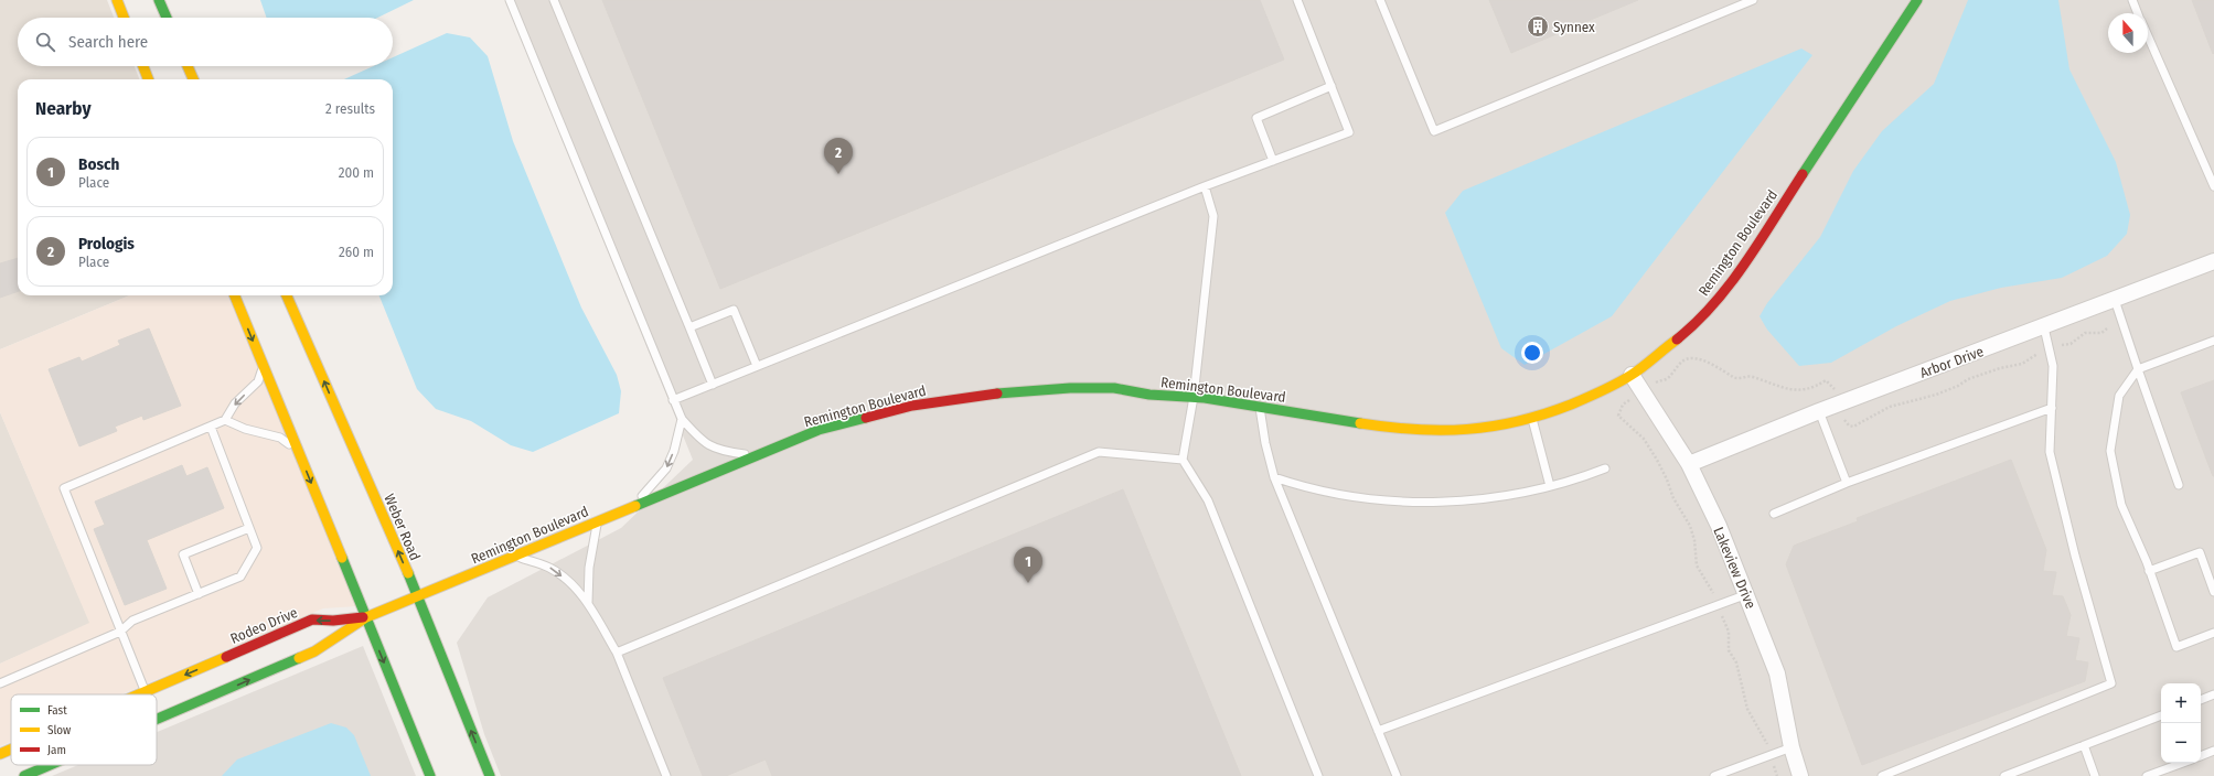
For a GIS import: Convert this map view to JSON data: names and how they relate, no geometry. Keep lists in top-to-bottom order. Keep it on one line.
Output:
{"streets":{"main road":["Remington Boulevard","Weber Road","Rodeo Drive"],"street":["Arbor Drive","Lakeview Drive"]},"crossings":[["Remington Boulevard","Weber Road"],["Remington Boulevard","Lakeview Drive"],["Remington Boulevard","Rodeo Drive"],["Arbor Drive","Lakeview Drive"]],"places":{"building":["Synnex"]},"legend":["Fast","Slow","Jam"],"north":"top","page":{"search":"Search here","heading":["Nearby","2 results"],"list":[{"mark":"1","name":"Bosch","note":"Place","value":"200 m"},{"mark":"2","name":"Prologis","note":"Place","value":"260 m"}],"pins":["2","1"],"map_buttons":["+","−"]}}
